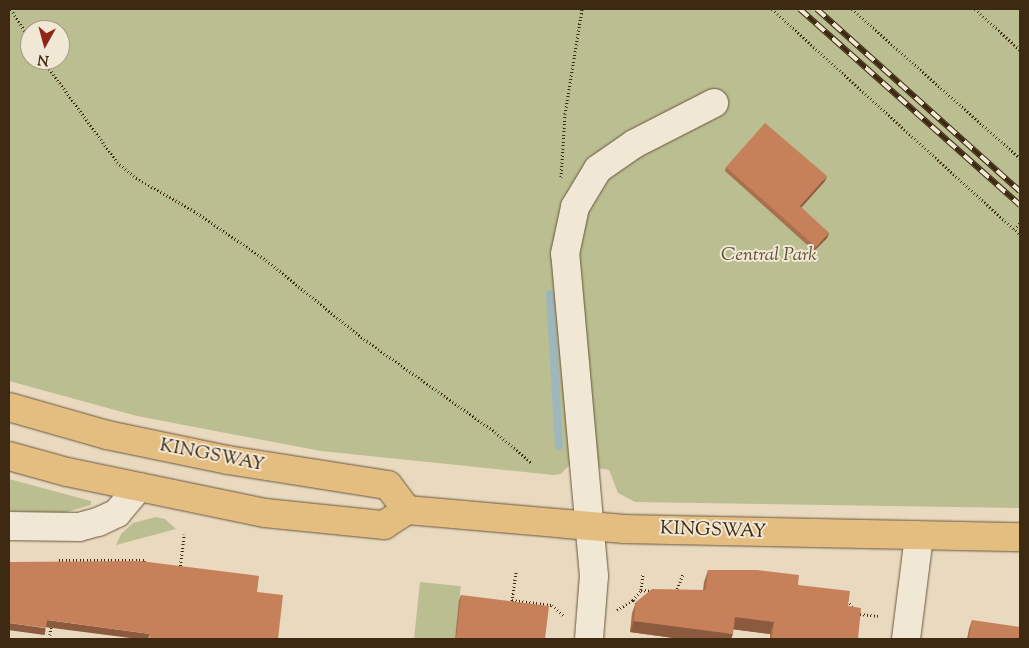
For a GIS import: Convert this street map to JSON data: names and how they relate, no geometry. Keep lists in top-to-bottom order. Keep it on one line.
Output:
{"streets":{"main road":["KINGSWAY"]},"parks":["Central Park"],"north":"bottom"}
